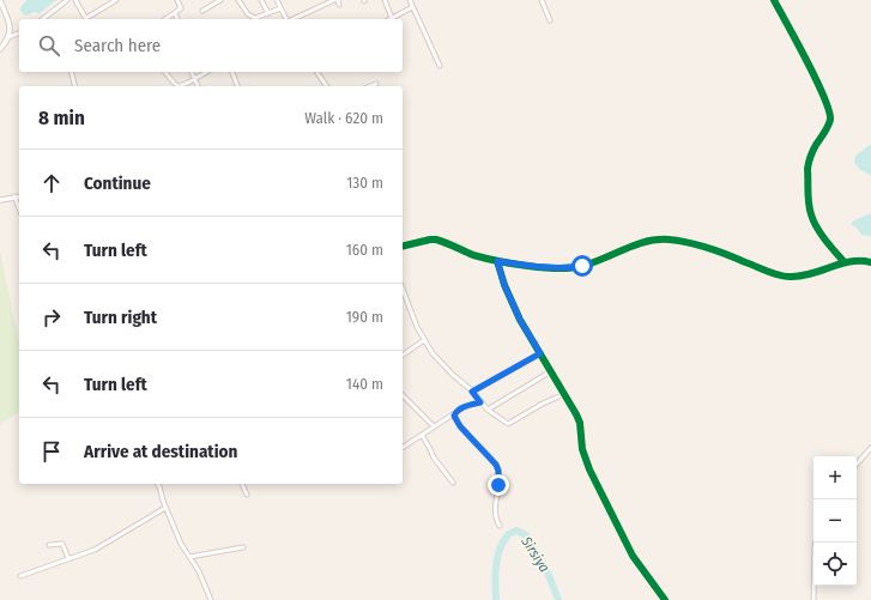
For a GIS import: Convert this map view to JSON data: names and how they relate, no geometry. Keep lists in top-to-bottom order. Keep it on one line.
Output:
{"water":["Sirsiya"],"page":{"search":"Search here","heading":["8 min","Walk · 620 m"],"list":[["Continue","130 m"],["Turn left","160 m"],["Turn right","190 m"],["Turn left","140 m"],"Arrive at destination"],"map_buttons":["+","−"]}}
